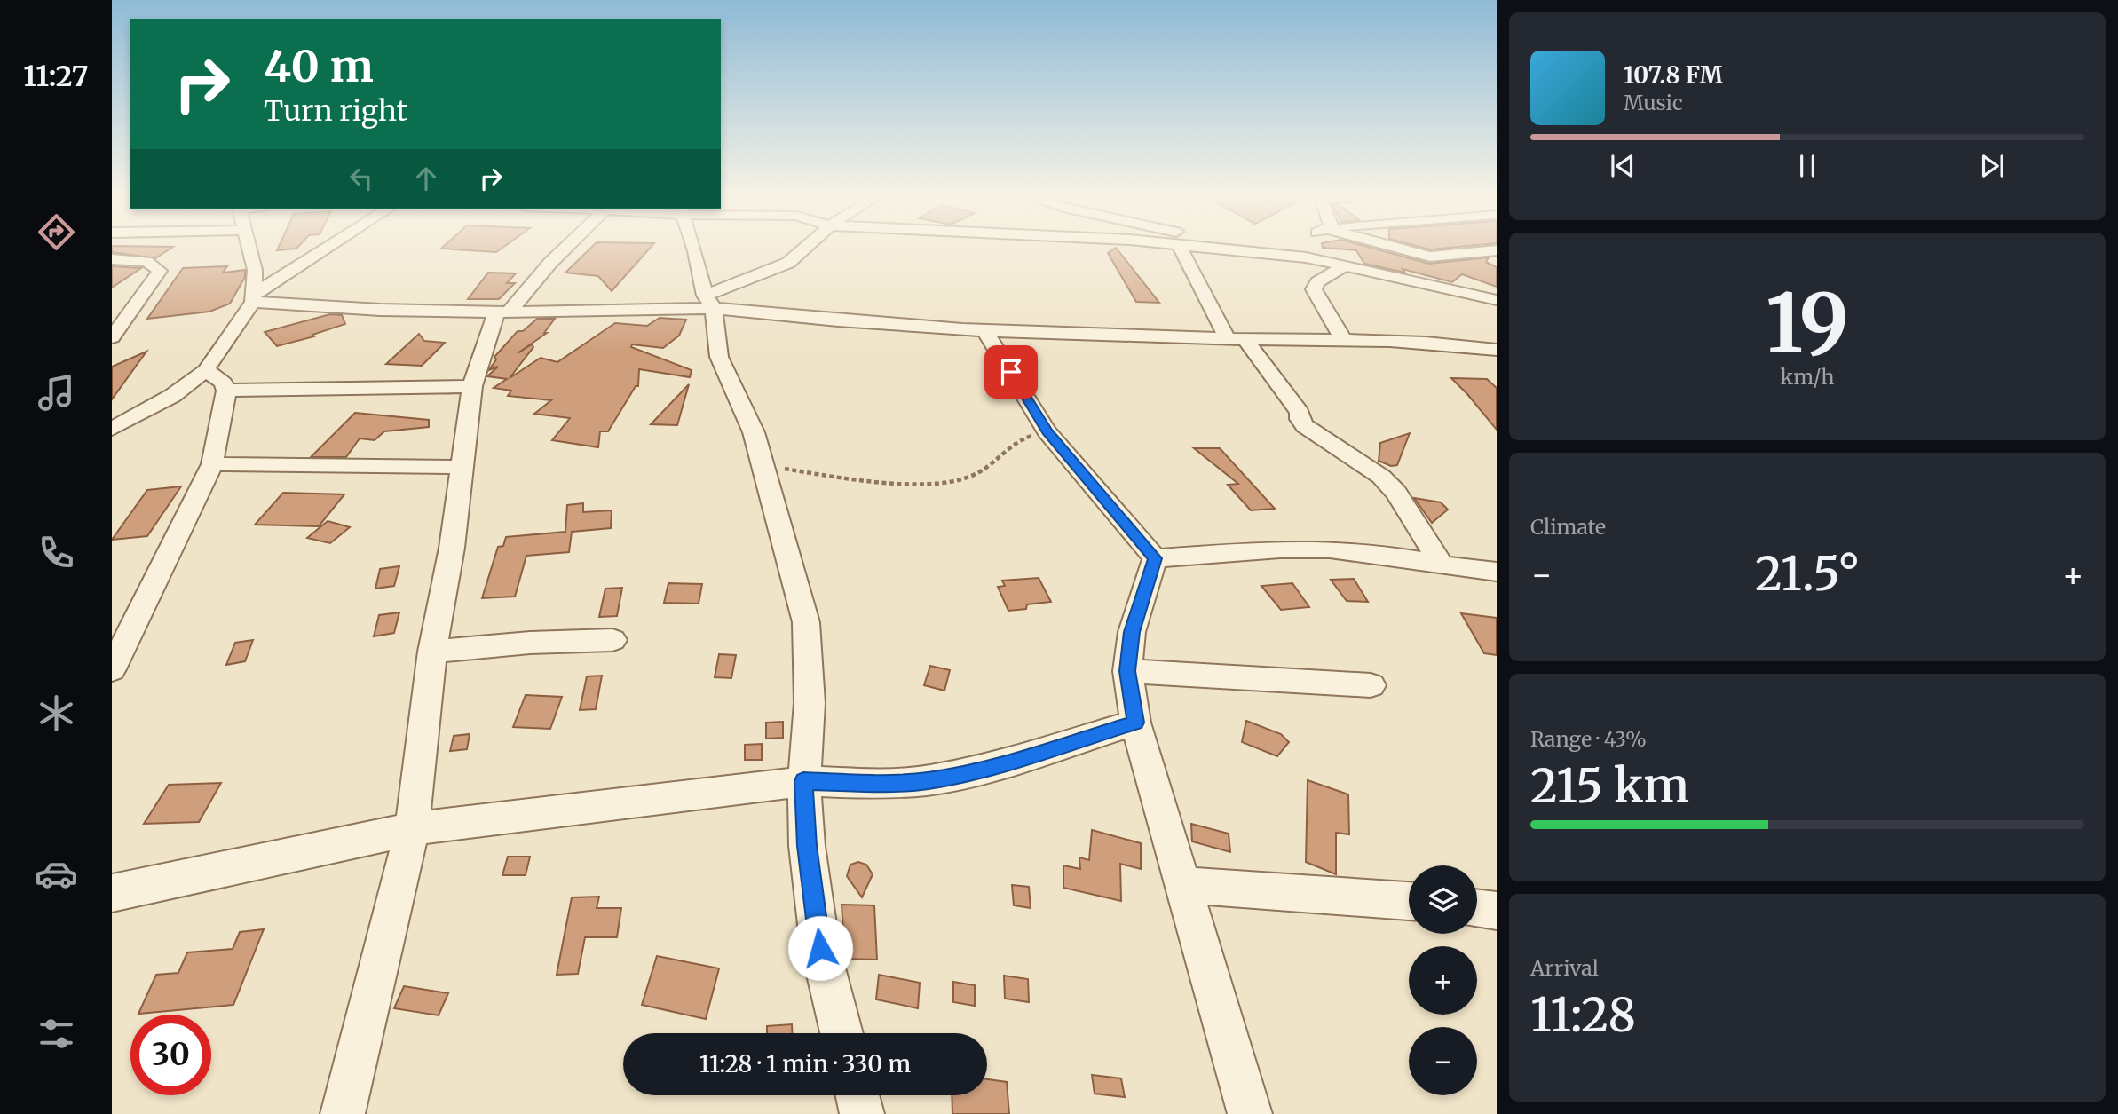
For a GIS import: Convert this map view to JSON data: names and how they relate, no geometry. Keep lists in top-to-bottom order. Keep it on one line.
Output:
{"page":{"tabs":"11:27","turn":["40 m","Turn right"],"song":["107.8 FM","Music"],"tile":[["19","km/h"],"Climate",["Range · 43%","215 km"],["Arrival","11:28"]],"heat":["−","21.5°","+"],"map_buttons":["+","−"],"limit":"30","trip":"11:28 · 1 min · 330 m"}}
